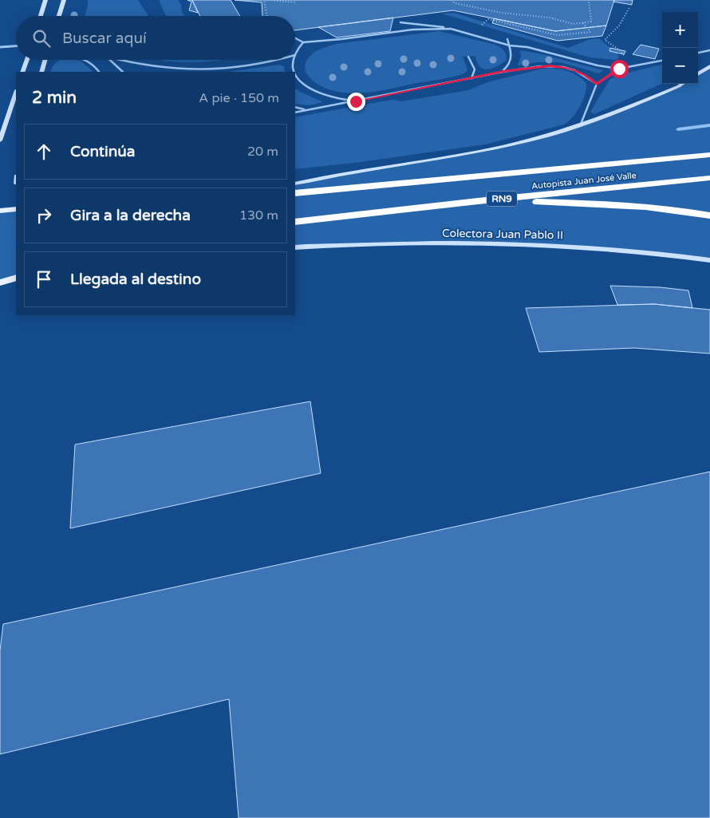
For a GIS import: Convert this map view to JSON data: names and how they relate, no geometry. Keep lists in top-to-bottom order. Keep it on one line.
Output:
{"streets":{"highway":["Autopista Juan José Valle","RN9"],"main road":["Colectora Juan Pablo II"]},"page":{"map_buttons":["+","−"],"search":"Buscar aquí","heading":["2 min","A pie · 150 m"],"list":[["Continúa","20 m"],["Gira a la derecha","130 m"],"Llegada al destino"]}}
